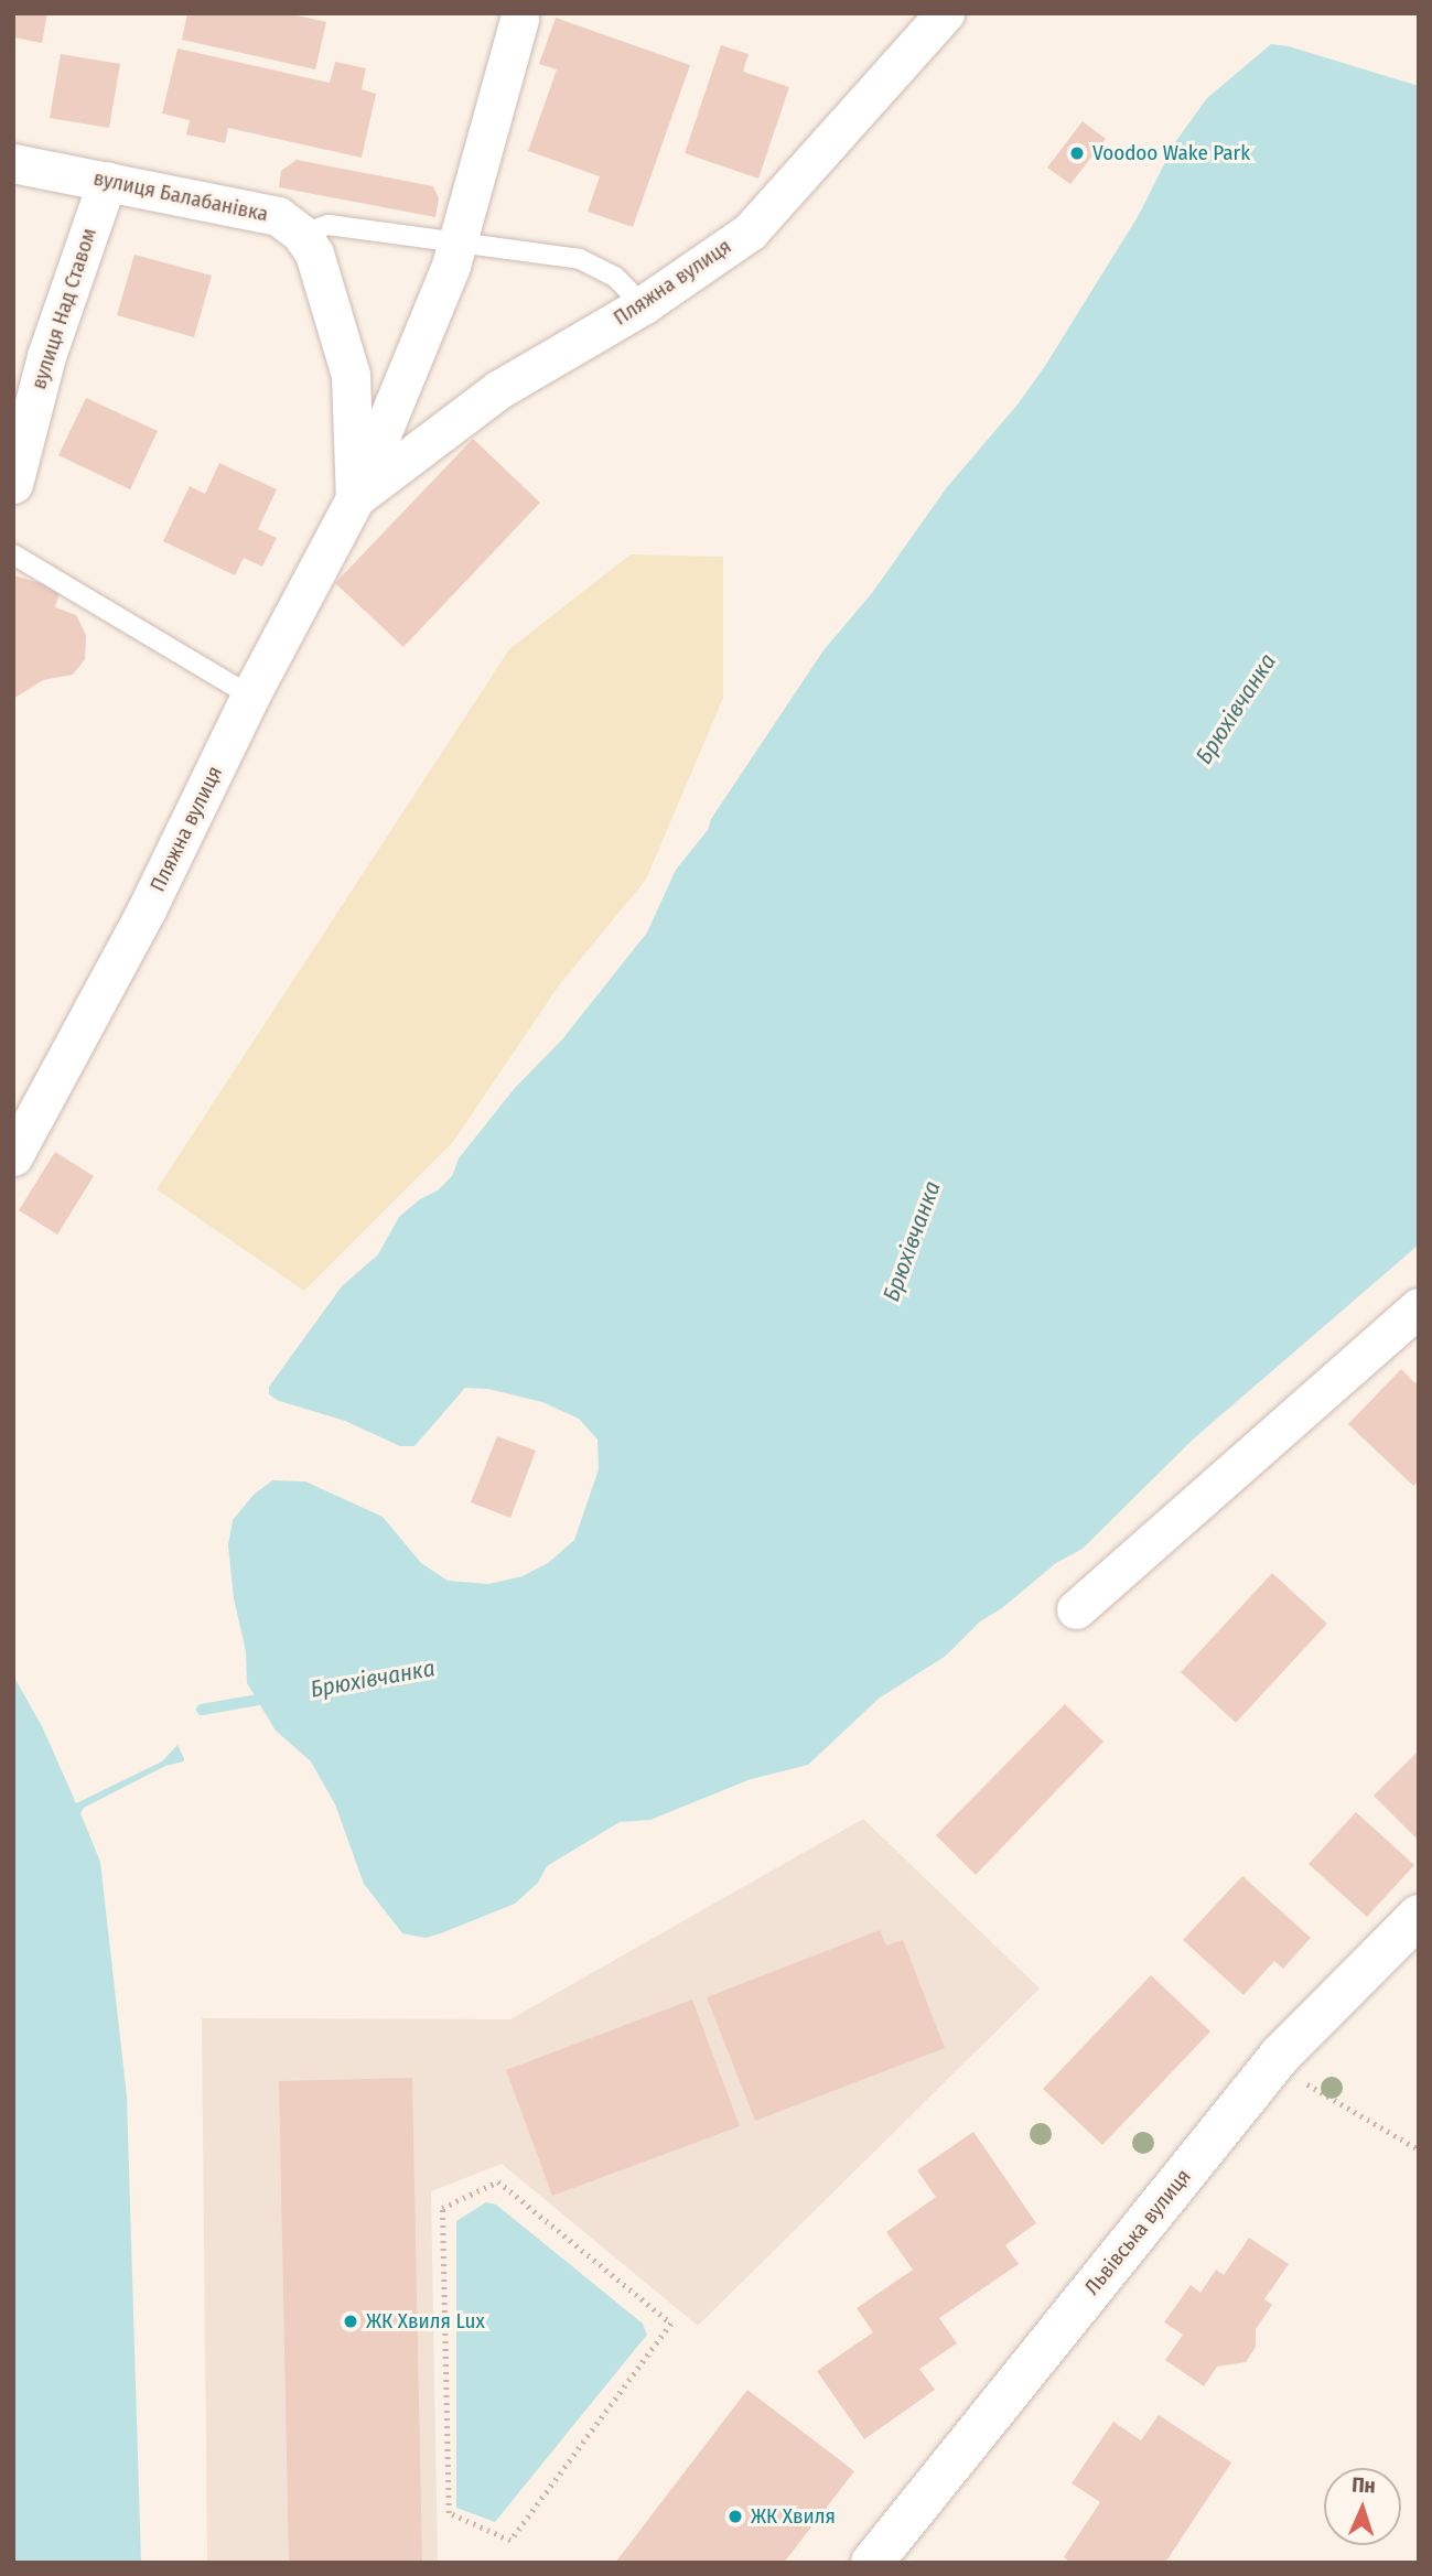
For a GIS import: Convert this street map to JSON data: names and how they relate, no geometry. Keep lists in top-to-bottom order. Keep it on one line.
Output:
{"streets":{"street":["вулиця Балабанівка","Пляжна вулиця","вулиця Над Ставом","Львівська вулиця"]},"crossings":[["вулиця Балабанівка","вулиця Над Ставом"]],"water":["Брюхівчанка"],"places":["Voodoo Wake Park","ЖК Хвиля Lux","ЖК Хвиля"],"north":"top"}
